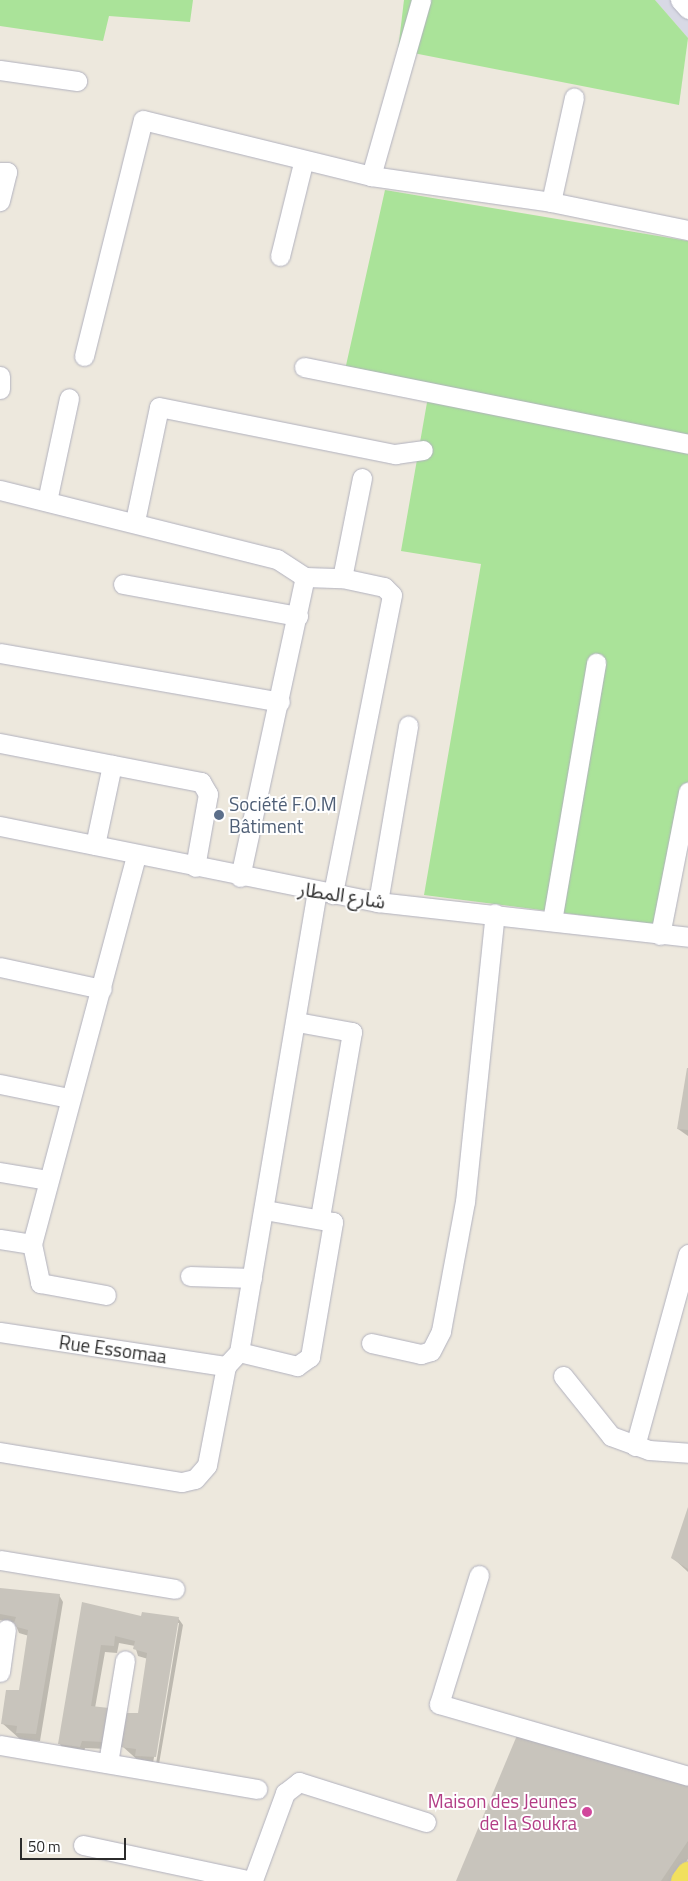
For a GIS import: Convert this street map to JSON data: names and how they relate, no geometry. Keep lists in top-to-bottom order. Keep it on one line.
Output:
{"streets":{"street":["شارع المطار","Rue Essomaa"]},"places":["Société F.O.M Bâtiment","Maison des Jeunes de la Soukra"],"scale_bar":"50 m"}
